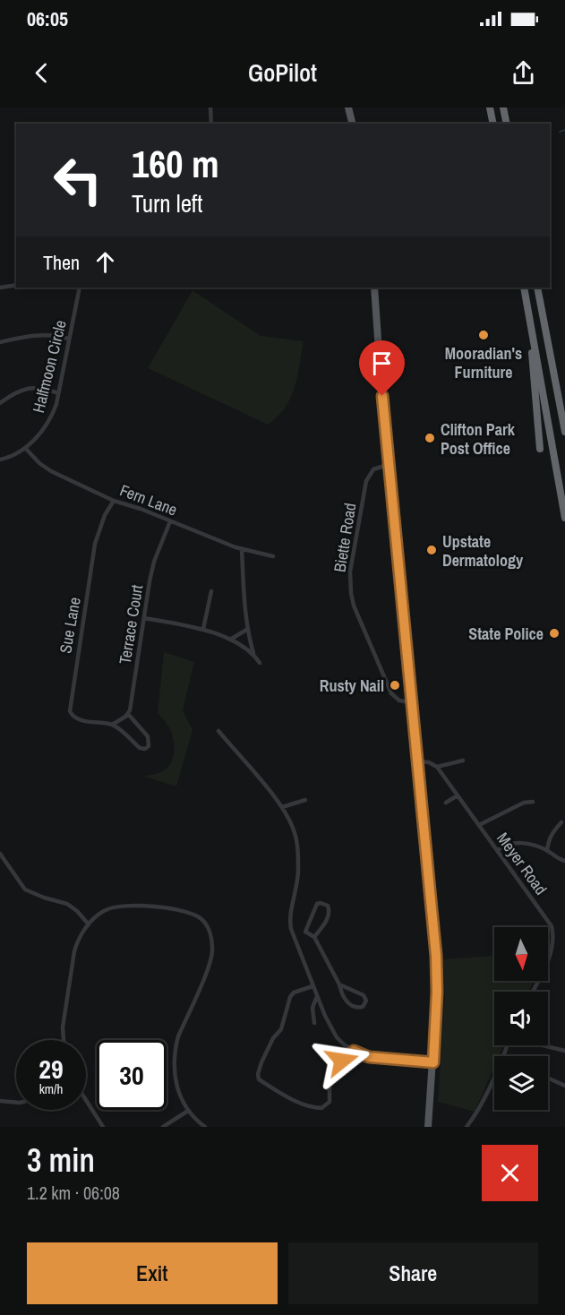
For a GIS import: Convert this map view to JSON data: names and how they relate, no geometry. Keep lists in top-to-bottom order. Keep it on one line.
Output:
{"streets":{"street":["Halfmoon Circle","Fern Lane","Biette Road","Terrace Court","Sue Lane","Meyer Road"]},"crossings":[["Halfmoon Circle","Fern Lane"],["Fern Lane","Terrace Court"],["Fern Lane","Sue Lane"]],"places":["Mooradian's Furniture","Clifton Park Post Office","Upstate Dermatology","State Police","Rusty Nail"],"north":"bottom","page":{"status":"06:05","header":"GoPilot","turn":["160 m","Turn left"],"then":"Then","speed":"29 km/h","limit":"30","heading":["3 min","1.2 km · 06:08"],"buttons":["Exit","Share"]}}
